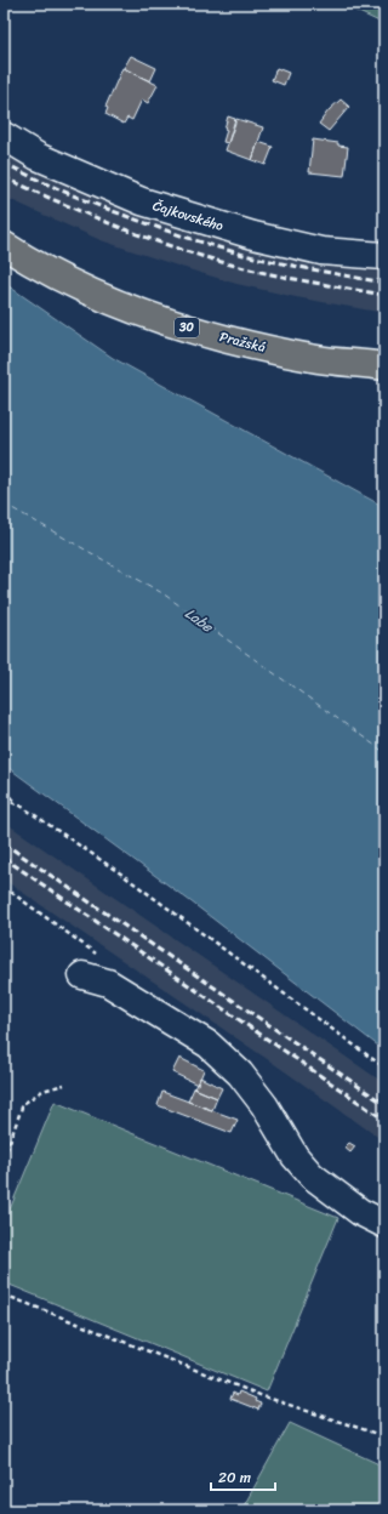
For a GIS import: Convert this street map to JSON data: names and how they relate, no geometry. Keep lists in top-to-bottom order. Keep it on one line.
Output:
{"streets":{"main road":["30","Pražská"],"street":["Čajkovského"]},"water":["Labe"],"scale_bar":"20 m"}
